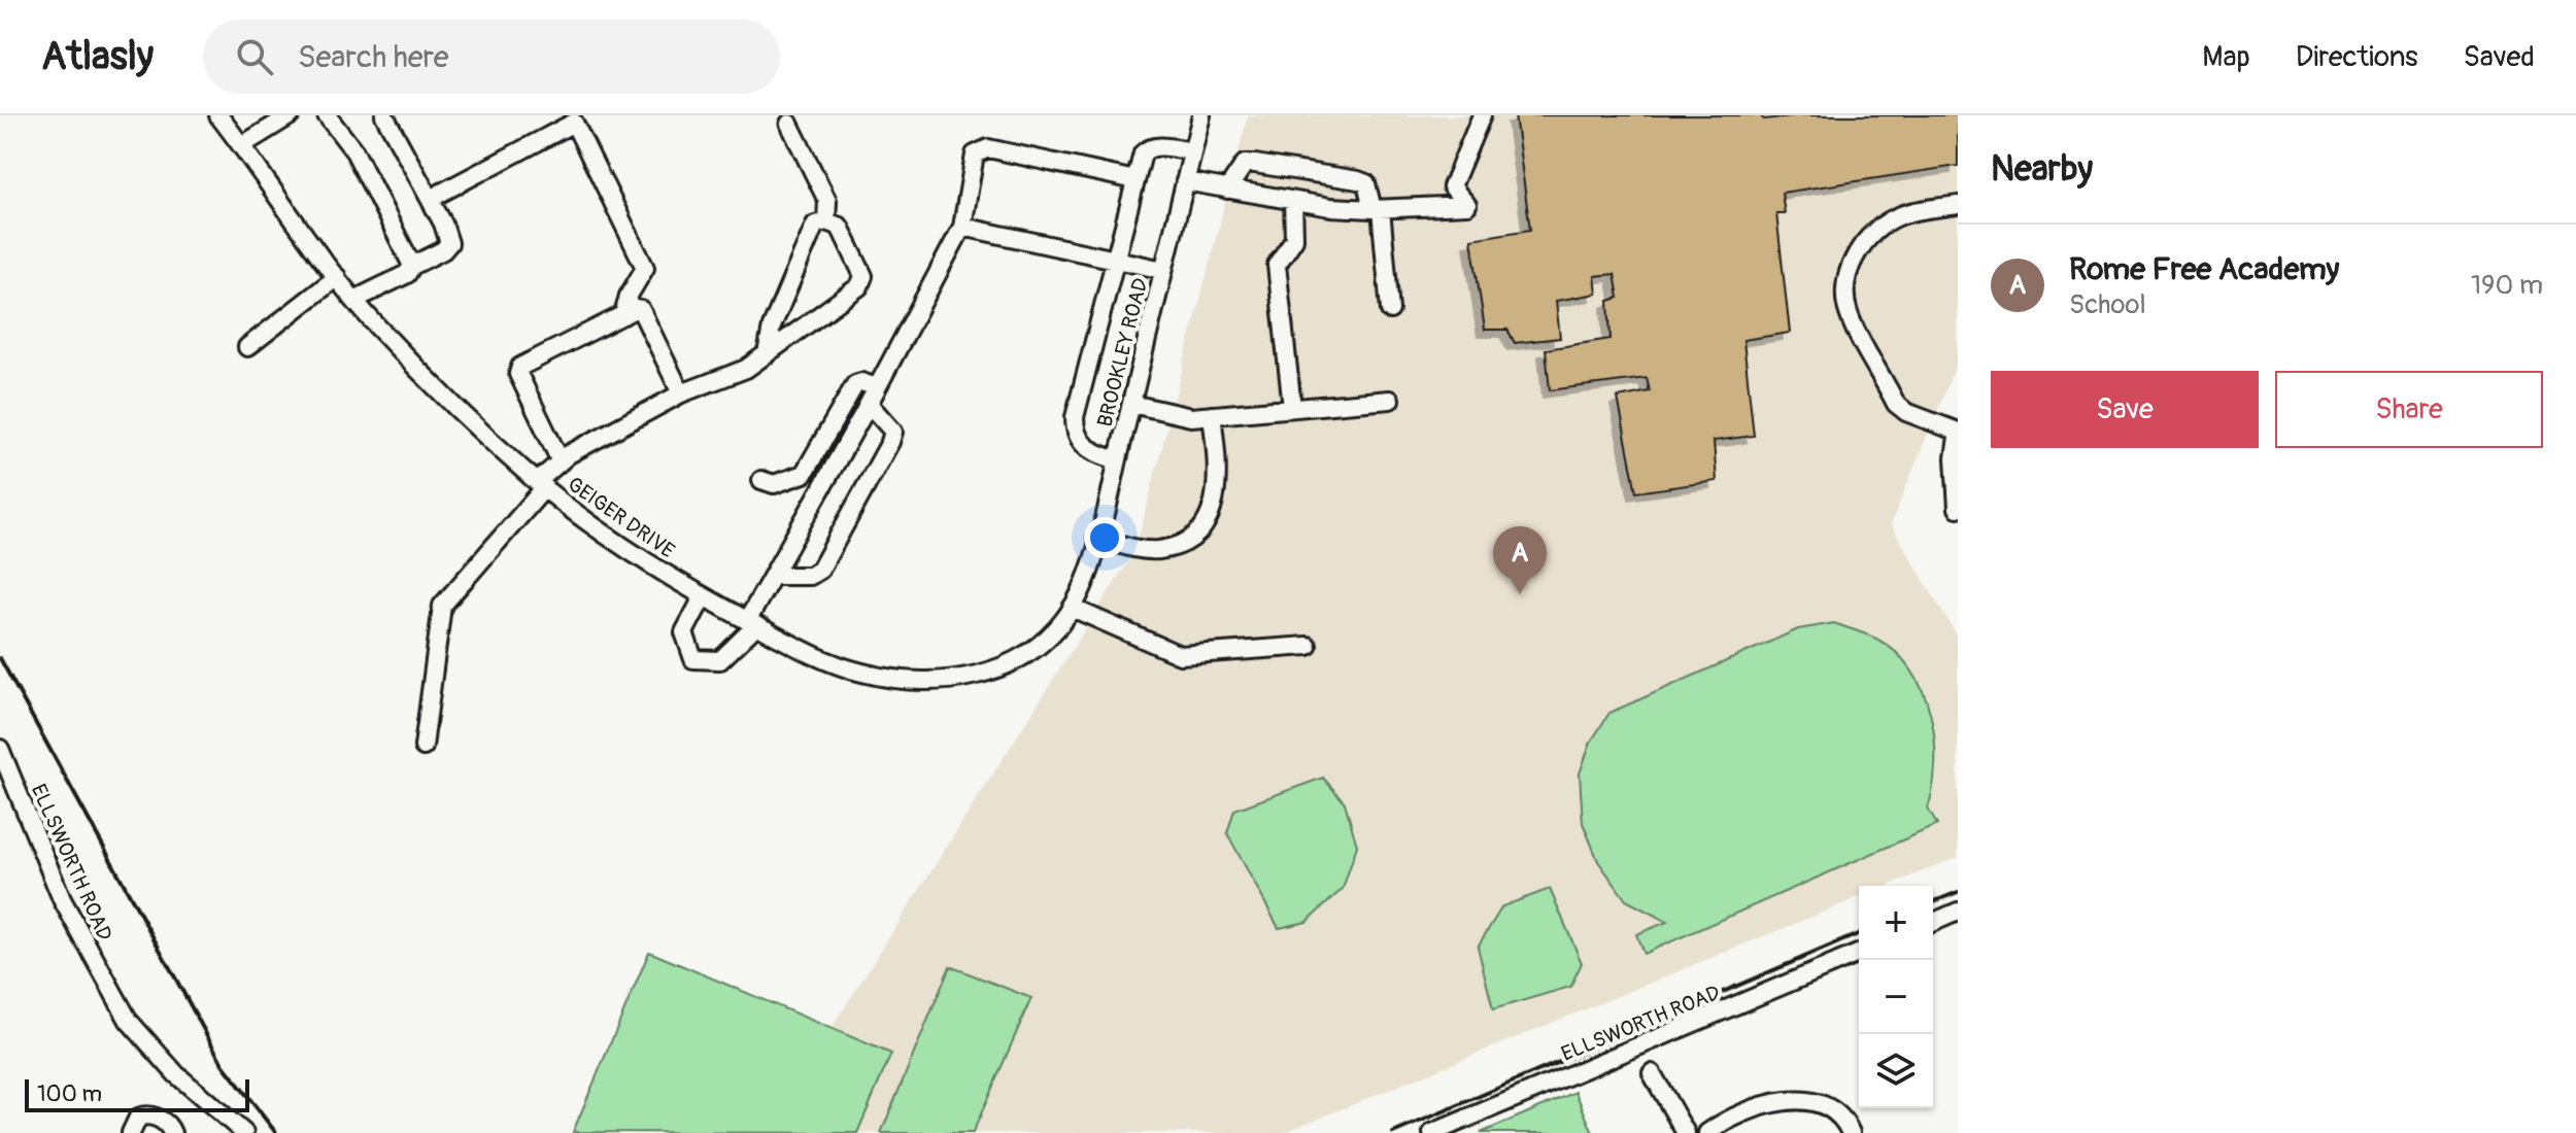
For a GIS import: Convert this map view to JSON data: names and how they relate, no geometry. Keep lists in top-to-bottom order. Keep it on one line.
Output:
{"streets":{"street":["BROOKLEY ROAD","GEIGER DRIVE","ELLSWORTH ROAD"]},"crossings":[["BROOKLEY ROAD","GEIGER DRIVE"]],"scale_bar":"100 m","page":{"header":"Atlasly","search":"Search here","nav":["Map","Directions","Saved"],"heading":"Nearby","list":[{"mark":"A","name":"Rome Free Academy","note":"School","value":"190 m"}],"buttons":["Save","Share"],"pins":"A","map_buttons":["+","−"],"scale":"100 m"}}
